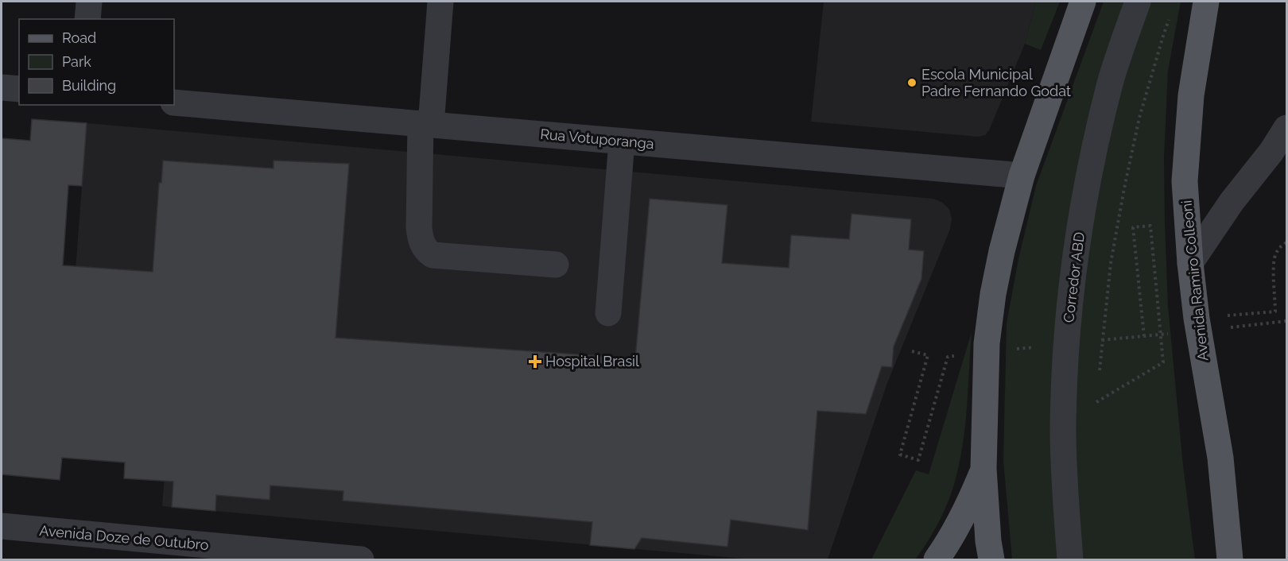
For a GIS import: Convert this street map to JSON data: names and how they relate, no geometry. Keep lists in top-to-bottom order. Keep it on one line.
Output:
{"streets":{"main road":["Avenida Ramiro Colleoni"],"street":["Rua Votuporanga","Corredor ABD","Avenida Doze de Outubro"]},"places":{"other":["Escola Municipal Padre Fernando Godat"],"health":["Hospital Brasil"]},"legend":["Road","Park","Building"]}
